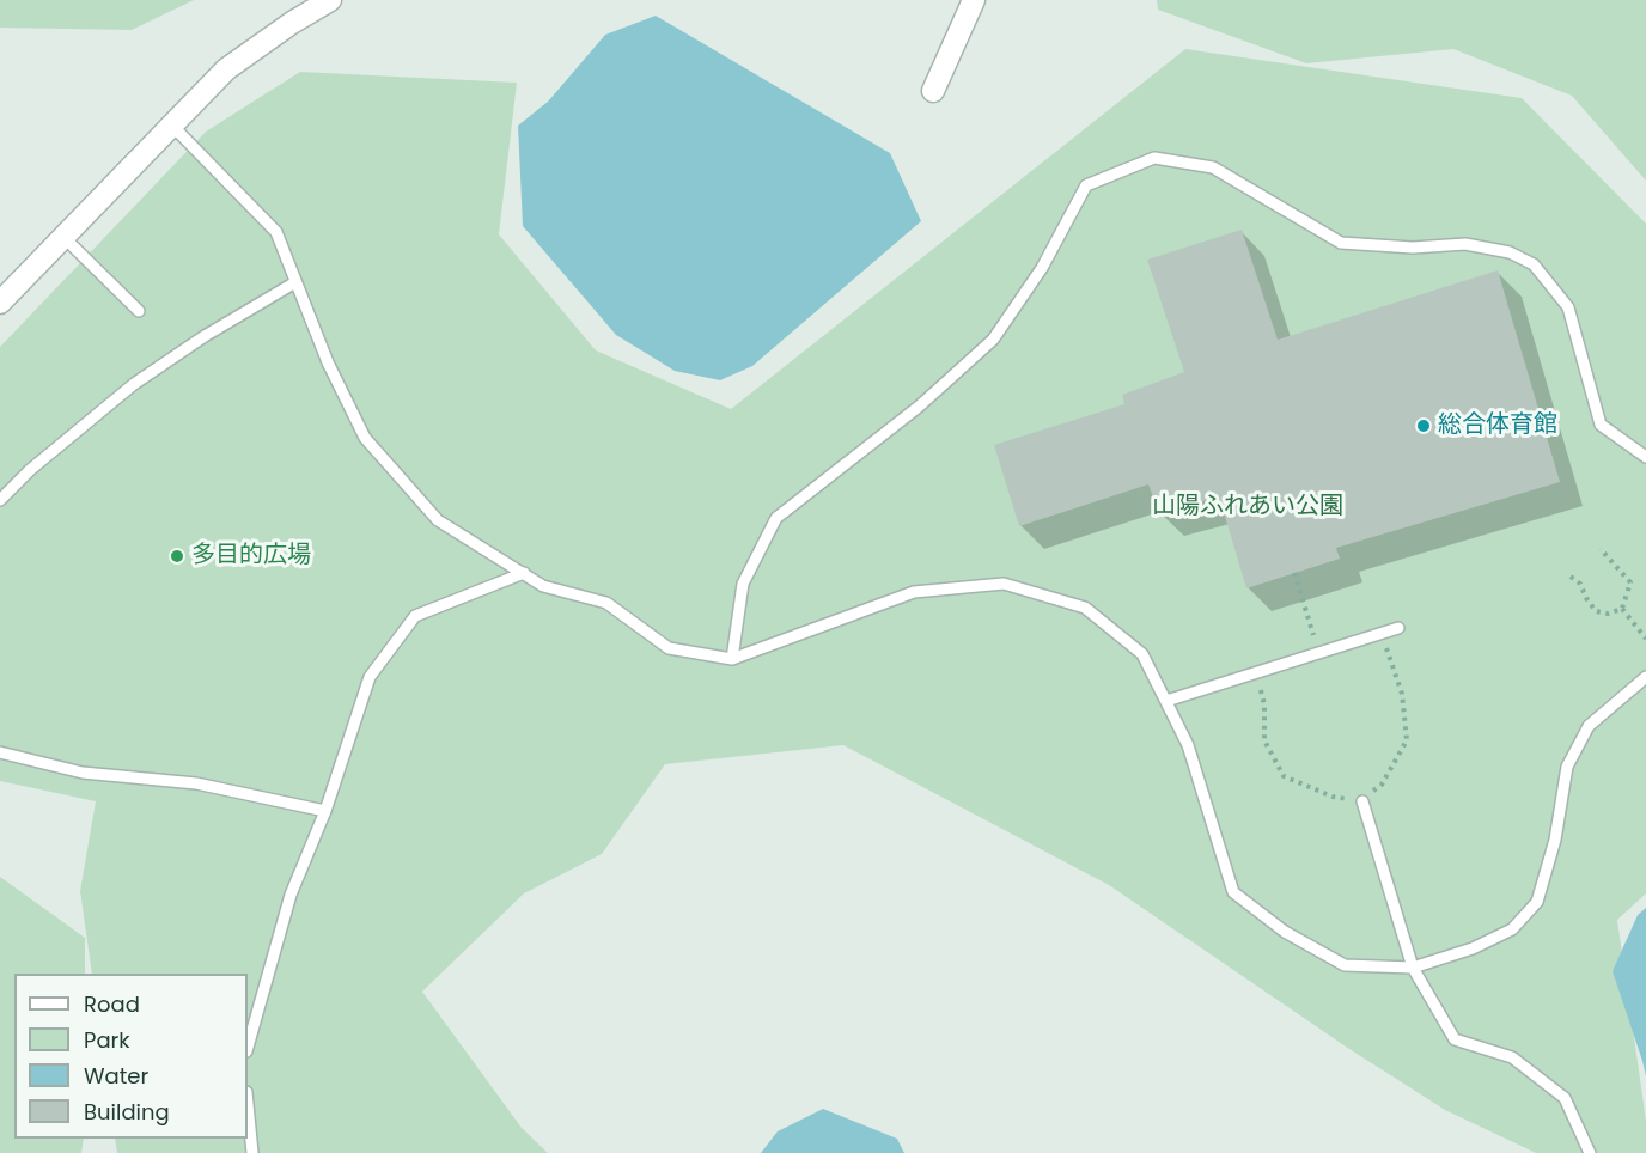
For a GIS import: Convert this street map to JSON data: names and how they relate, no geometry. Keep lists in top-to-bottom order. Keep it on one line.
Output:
{"parks":["山陽ふれあい公園"],"places":["総合体育館","多目的広場"],"legend":["Road","Park","Water","Building"]}
